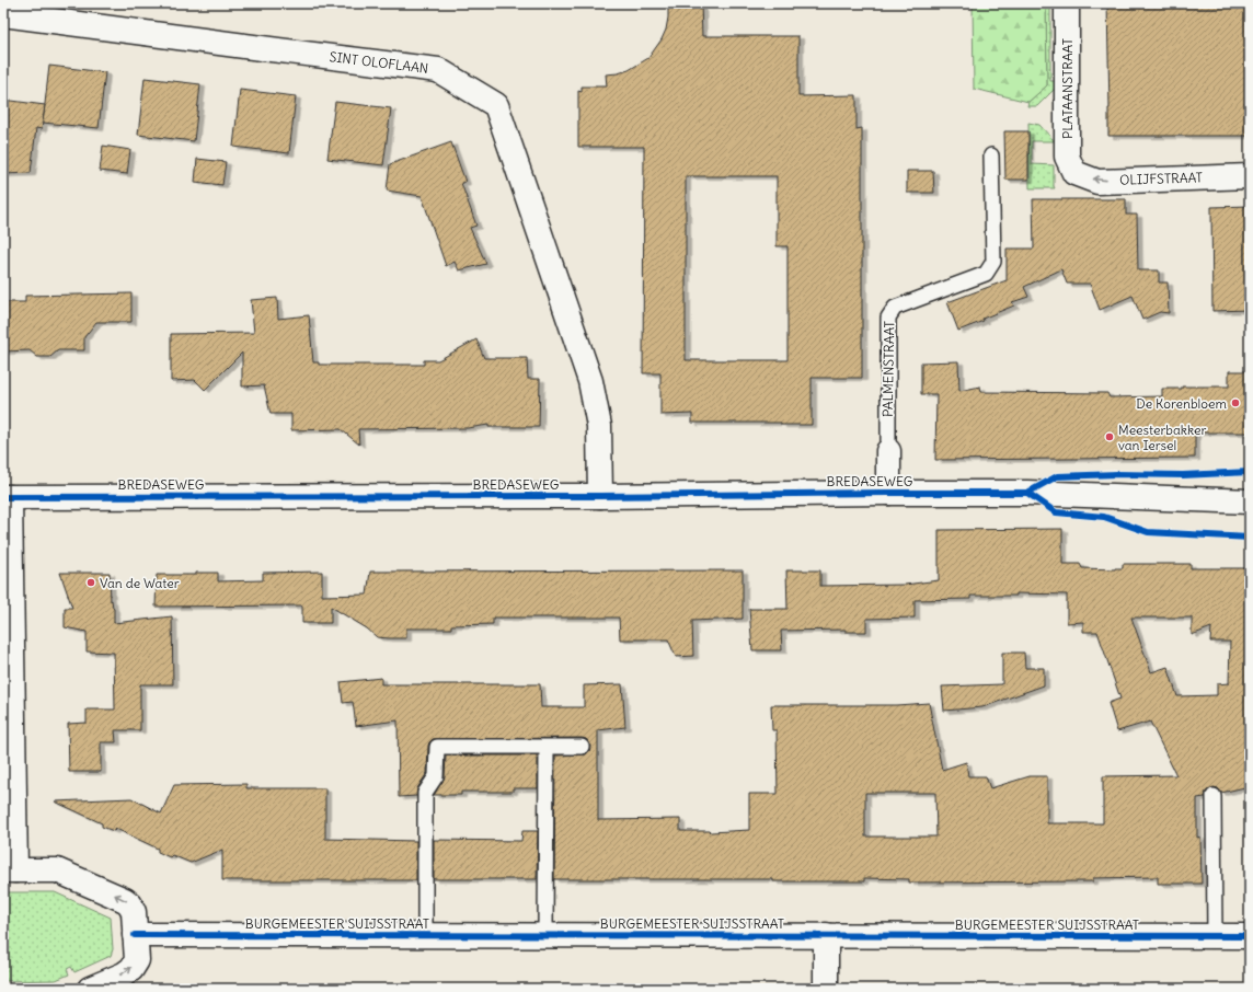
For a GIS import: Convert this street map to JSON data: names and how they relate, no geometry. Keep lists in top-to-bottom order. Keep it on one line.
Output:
{"streets":{"street":["SINT OLOFLAAN","PLATAANSTRAAT","OLIJFSTRAAT","PALMENSTRAAT","BREDASEWEG","BURGEMEESTER SUIJSSTRAAT"]},"crossings":[["SINT OLOFLAAN","BREDASEWEG"],["PLATAANSTRAAT","OLIJFSTRAAT"],["PALMENSTRAAT","BREDASEWEG"]],"one_way":["OLIJFSTRAAT"],"places":["De Korenbloem","Meesterbakker van Iersel","Van de Water"]}
